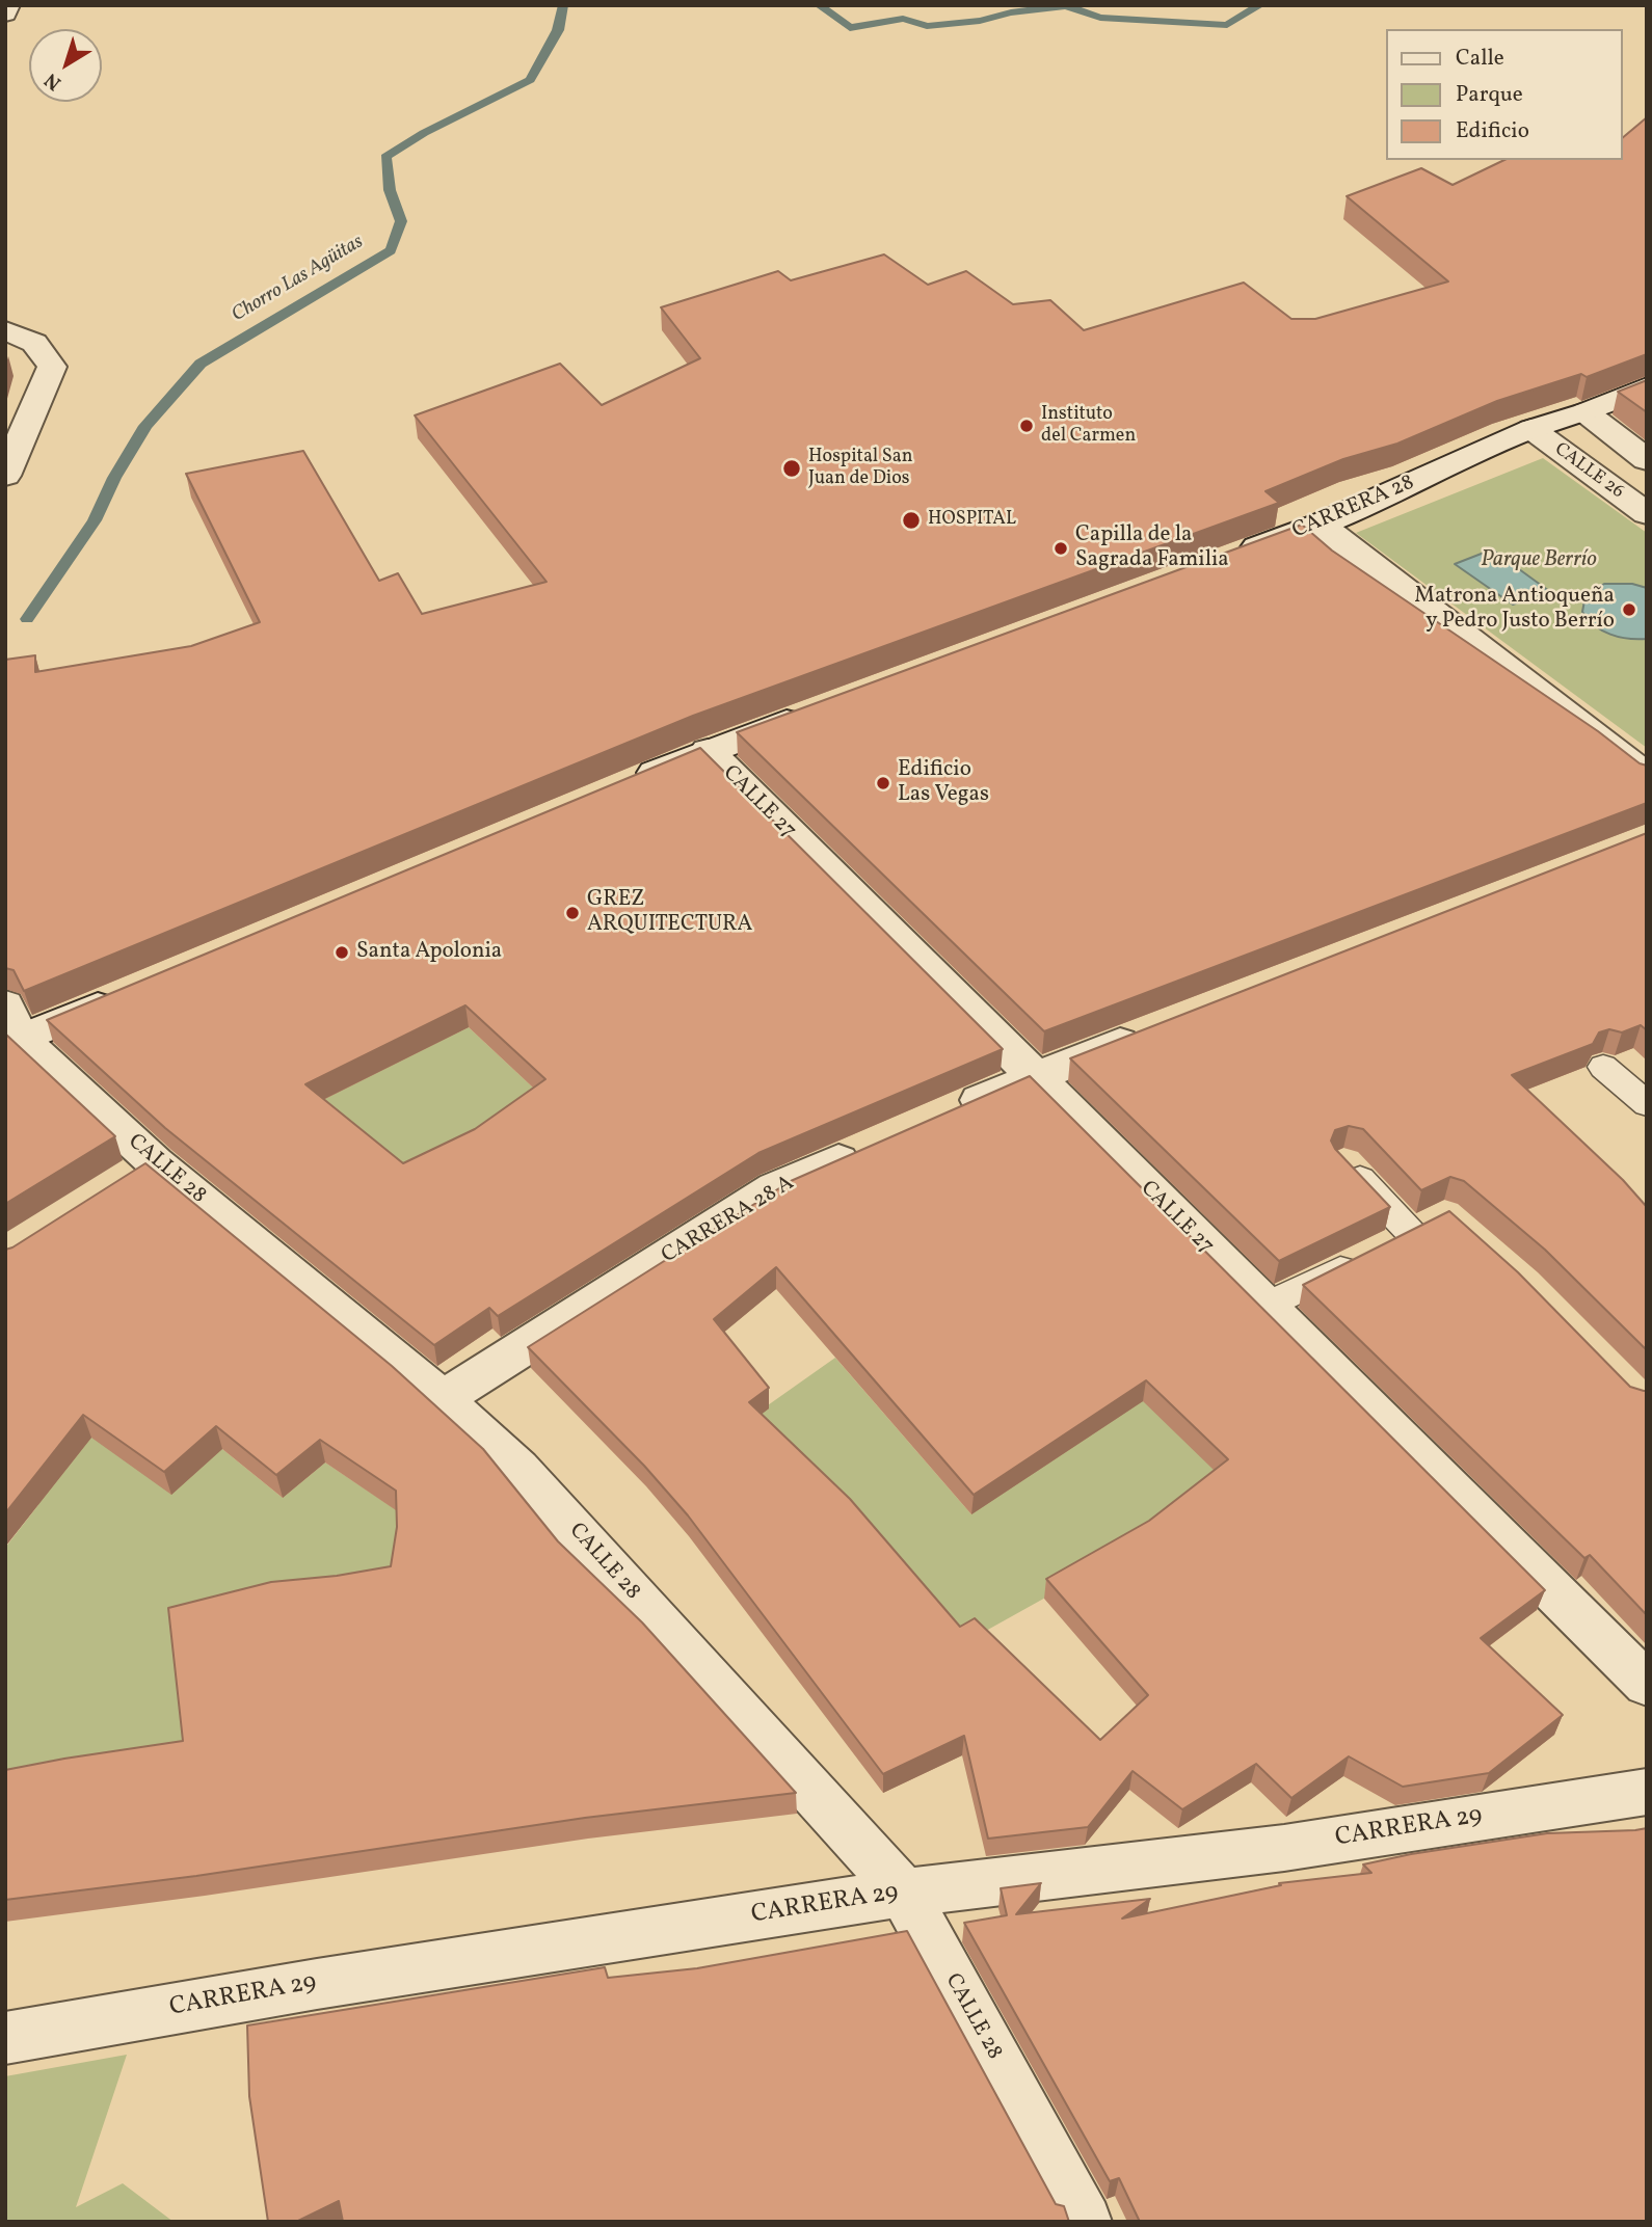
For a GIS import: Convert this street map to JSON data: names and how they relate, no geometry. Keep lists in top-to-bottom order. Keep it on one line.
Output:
{"streets":{"street":["CALLE 26","CARRERA 28","CALLE 27","CALLE 28","CARRERA 28 A","CARRERA 29"]},"crossings":[["CALLE 26","CARRERA 28"],["CALLE 28","CARRERA 28 A"],["CALLE 28","CARRERA 29"]],"water":["Chorro Las Agüitas"],"parks":["Parque Berrío"],"places":["Instituto del Carmen","Hospital San Juan de Dios","HOSPITAL","Capilla de la Sagrada Familia","Matrona Antioqueña y Pedro Justo Berrío","Edificio Las Vegas","GREZ ARQUITECTURA","Santa Apolonia"],"legend":["Calle","Parque","Edificio"],"north":"bottom left"}
